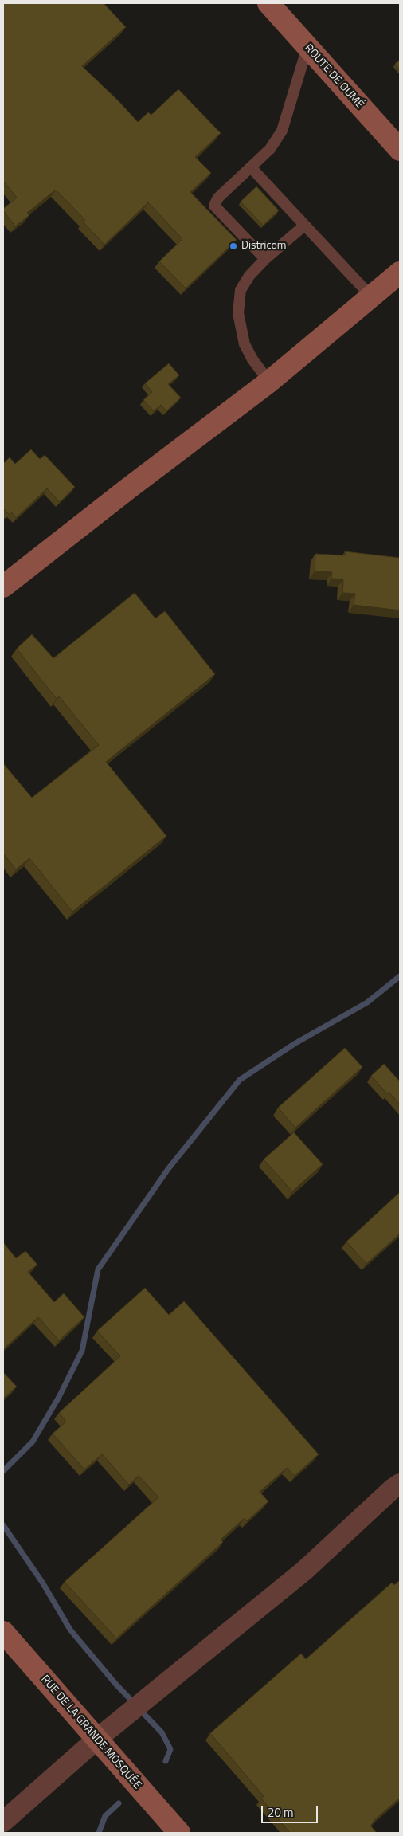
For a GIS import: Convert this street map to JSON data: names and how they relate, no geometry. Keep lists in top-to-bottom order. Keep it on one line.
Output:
{"streets":{"main road":["ROUTE DE OUMÉ","RUE DE LA GRANDE MOSQUÉE"]},"places":["Districom"],"scale_bar":"20 m"}
